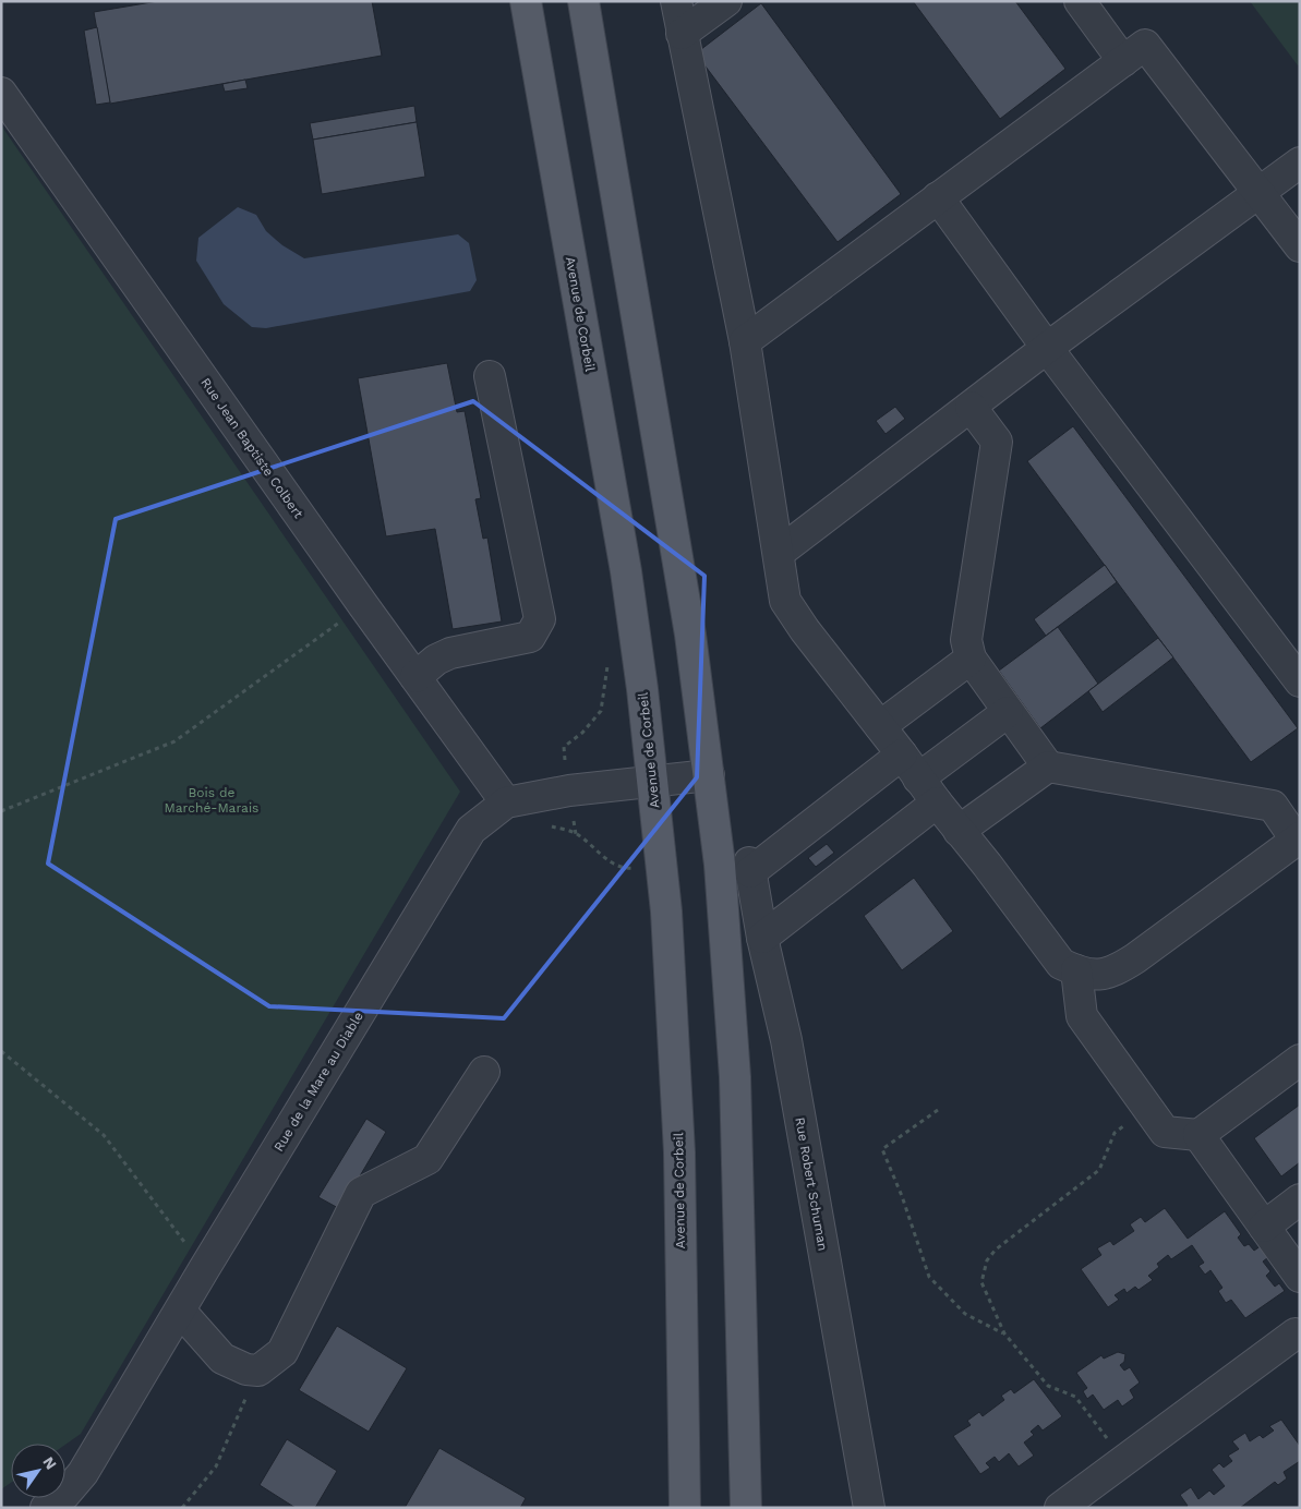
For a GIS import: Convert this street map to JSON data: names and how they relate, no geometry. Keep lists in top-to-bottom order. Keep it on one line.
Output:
{"streets":{"main road":["Avenue de Corbeil"],"street":["Rue Jean Baptiste Colbert","Rue de la Mare au Diable","Rue Robert Schuman"]},"crossings":[["Avenue de Corbeil","Rue de la Mare au Diable"],["Rue Jean Baptiste Colbert","Rue de la Mare au Diable"]],"parks":["Bois de Marché-Marais"],"north":"top right"}
